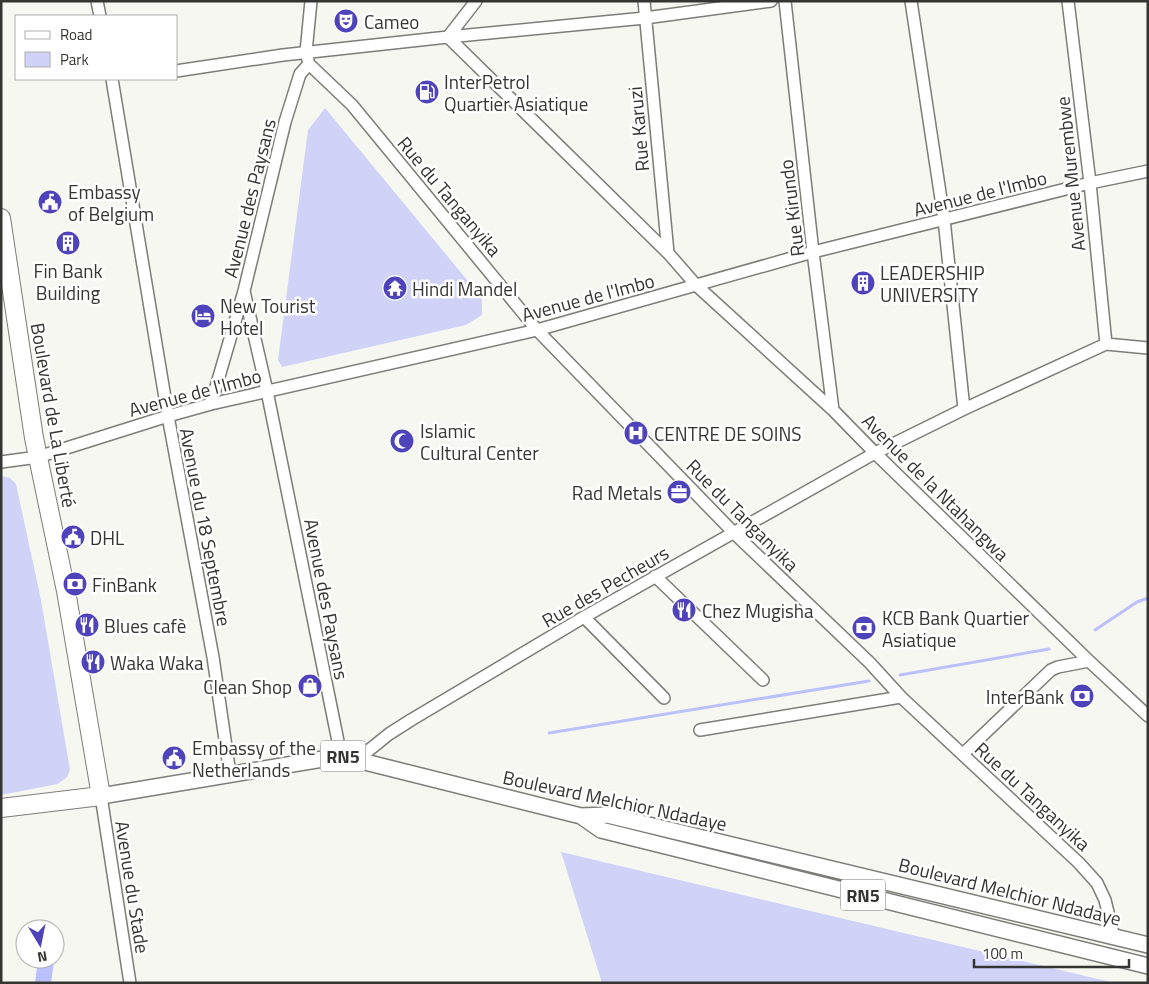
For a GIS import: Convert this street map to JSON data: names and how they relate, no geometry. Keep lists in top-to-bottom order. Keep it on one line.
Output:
{"streets":{"highway":["Boulevard de La Liberté","RN5"],"main road":["Boulevard Melchior Ndadaye"],"street":["Rue Karuzi","Avenue Murembwe","Avenue de l'Imbo","Rue du Tanganyika","Avenue des Paysans","Rue Kirundo","Avenue de la Ntahangwa","Avenue du 18 Septembre","Rue des Pecheurs","Avenue du Stade"]},"crossings":[["Rue Karuzi","Avenue de la Ntahangwa"],["Avenue Murembwe","Avenue de l'Imbo"],["Avenue Murembwe","Rue des Pecheurs"],["Avenue de l'Imbo","Rue du Tanganyika"],["Avenue de l'Imbo","Avenue des Paysans"],["Avenue de l'Imbo","Rue Kirundo"],["Avenue de l'Imbo","Boulevard de La Liberté"],["Avenue de l'Imbo","Avenue de la Ntahangwa"],["Avenue de l'Imbo","Avenue du 18 Septembre"],["Rue du Tanganyika","Avenue des Paysans"],["Rue du Tanganyika","Rue des Pecheurs"],["Rue du Tanganyika","Boulevard Melchior Ndadaye"],["Avenue des Paysans","Boulevard Melchior Ndadaye"],["Rue Kirundo","Avenue de la Ntahangwa"],["Boulevard de La Liberté","RN5"],["Boulevard de La Liberté","Boulevard Melchior Ndadaye"],["Boulevard de La Liberté","Avenue du Stade"],["Avenue de la Ntahangwa","Rue des Pecheurs"],["Avenue du 18 Septembre","Boulevard Melchior Ndadaye"],["Rue des Pecheurs","Boulevard Melchior Ndadaye"],["RN5","Boulevard Melchior Ndadaye"],["RN5","Avenue du Stade"],["Boulevard Melchior Ndadaye","Avenue du Stade"]],"places":{"theatre":["Cameo"],"fuel station":["InterPetrol Quartier Asiatique"],"public building":["Embassy of Belgium","DHL","Embassy of the Netherlands"],"building":["Fin Bank Building","LEADERSHIP UNIVERSITY"],"temple":["Hindi Mandel"],"hotel":["New Tourist Hotel"],"hospital":["CENTRE DE SOINS"],"mosque":["Islamic Cultural Center"],"office":["Rad Metals"],"bank":["FinBank","KCB Bank Quartier Asiatique","InterBank"],"restaurant":["Chez Mugisha","Blues cafè","Waka Waka"],"shop":["Clean Shop"]},"legend":["Road","Park"],"scale_bar":"100 m","north":"bottom"}
